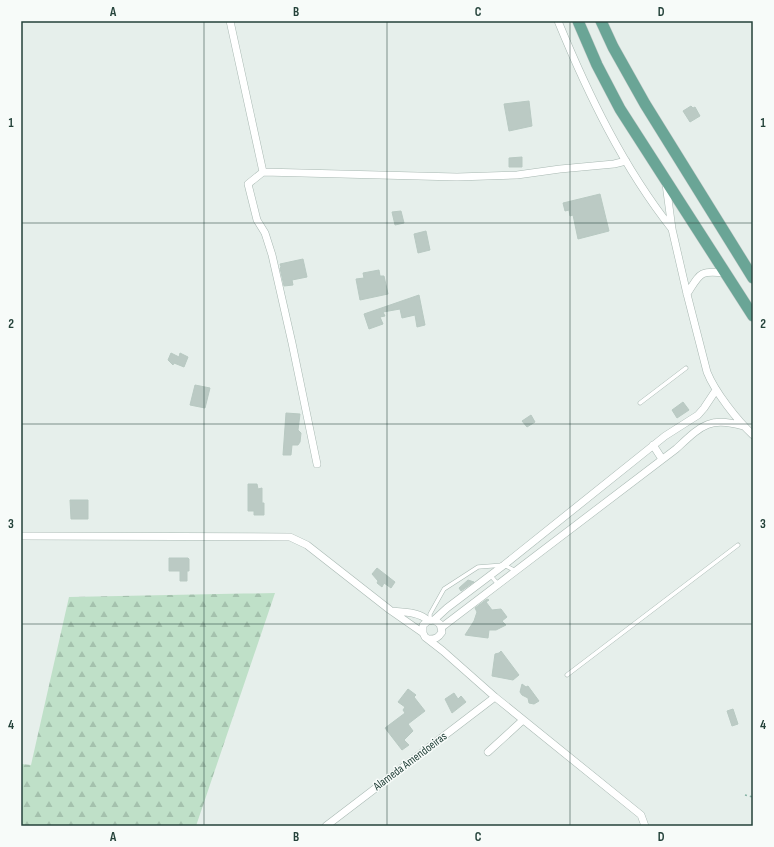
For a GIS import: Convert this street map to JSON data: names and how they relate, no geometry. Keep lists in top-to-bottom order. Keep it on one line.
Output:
{"streets":{"street":["Alameda Amendoeiras"]},"grid":{"columns":["A","B","C","D"],"rows":["1","2","3","4"]}}
